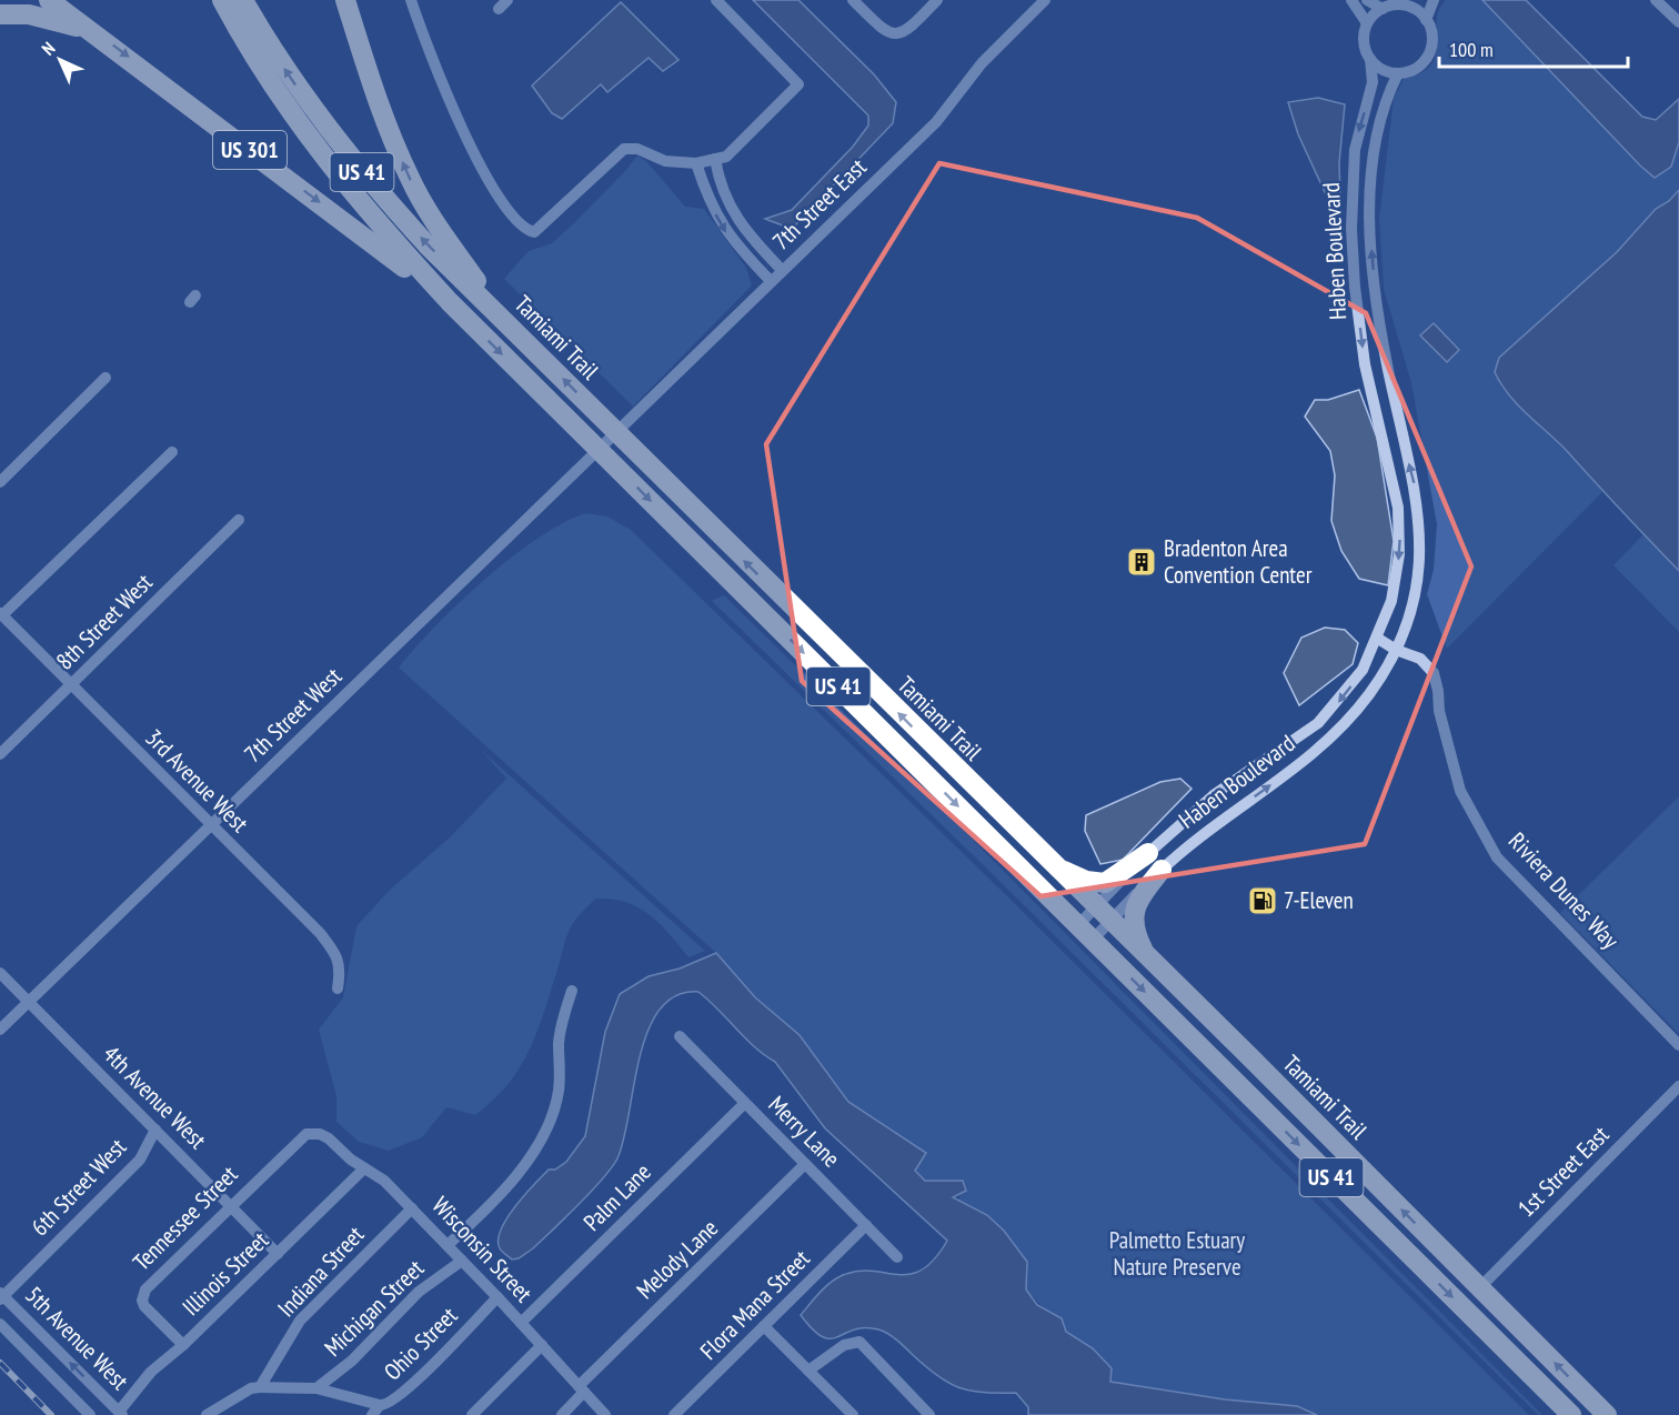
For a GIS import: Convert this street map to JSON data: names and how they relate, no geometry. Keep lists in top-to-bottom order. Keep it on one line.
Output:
{"streets":{"highway":["US 301","US 41","Tamiami Trail"],"street":["7th Street East","Haben Boulevard","8th Street West","7th Street West","3rd Avenue West","Riviera Dunes Way","4th Avenue West","Merry Lane","1st Street East","6th Street West","Palm Lane","Tennessee Street","Wisconsin Street","Melody Lane","Indiana Street","Illinois Street","Flora Mana Street","Michigan Street","5th Avenue West","Ohio Street"]},"crossings":[["US 301","Tamiami Trail"],["7th Street East","Tamiami Trail"],["7th Street East","7th Street West"],["Haben Boulevard","Tamiami Trail"],["Haben Boulevard","Riviera Dunes Way"],["Tamiami Trail","7th Street West"],["Tamiami Trail","1st Street East"],["8th Street West","3rd Avenue West"],["7th Street West","3rd Avenue West"],["7th Street West","4th Avenue West"],["4th Avenue West","6th Street West"],["4th Avenue West","Tennessee Street"],["4th Avenue West","Illinois Street"],["Merry Lane","Palm Lane"],["Merry Lane","Melody Lane"],["Merry Lane","Flora Mana Street"],["6th Street West","5th Avenue West"],["Palm Lane","Wisconsin Street"],["Tennessee Street","Wisconsin Street"],["Tennessee Street","Illinois Street"],["Wisconsin Street","Melody Lane"],["Wisconsin Street","Indiana Street"],["Wisconsin Street","Illinois Street"],["Wisconsin Street","Michigan Street"],["Wisconsin Street","Ohio Street"],["Illinois Street","5th Avenue West"]],"parks":["Palmetto Estuary Nature Preserve"],"places":{"building":["Bradenton Area Convention Center"],"fuel station":["7-Eleven"]},"scale_bar":"100 m","north":"top left"}
